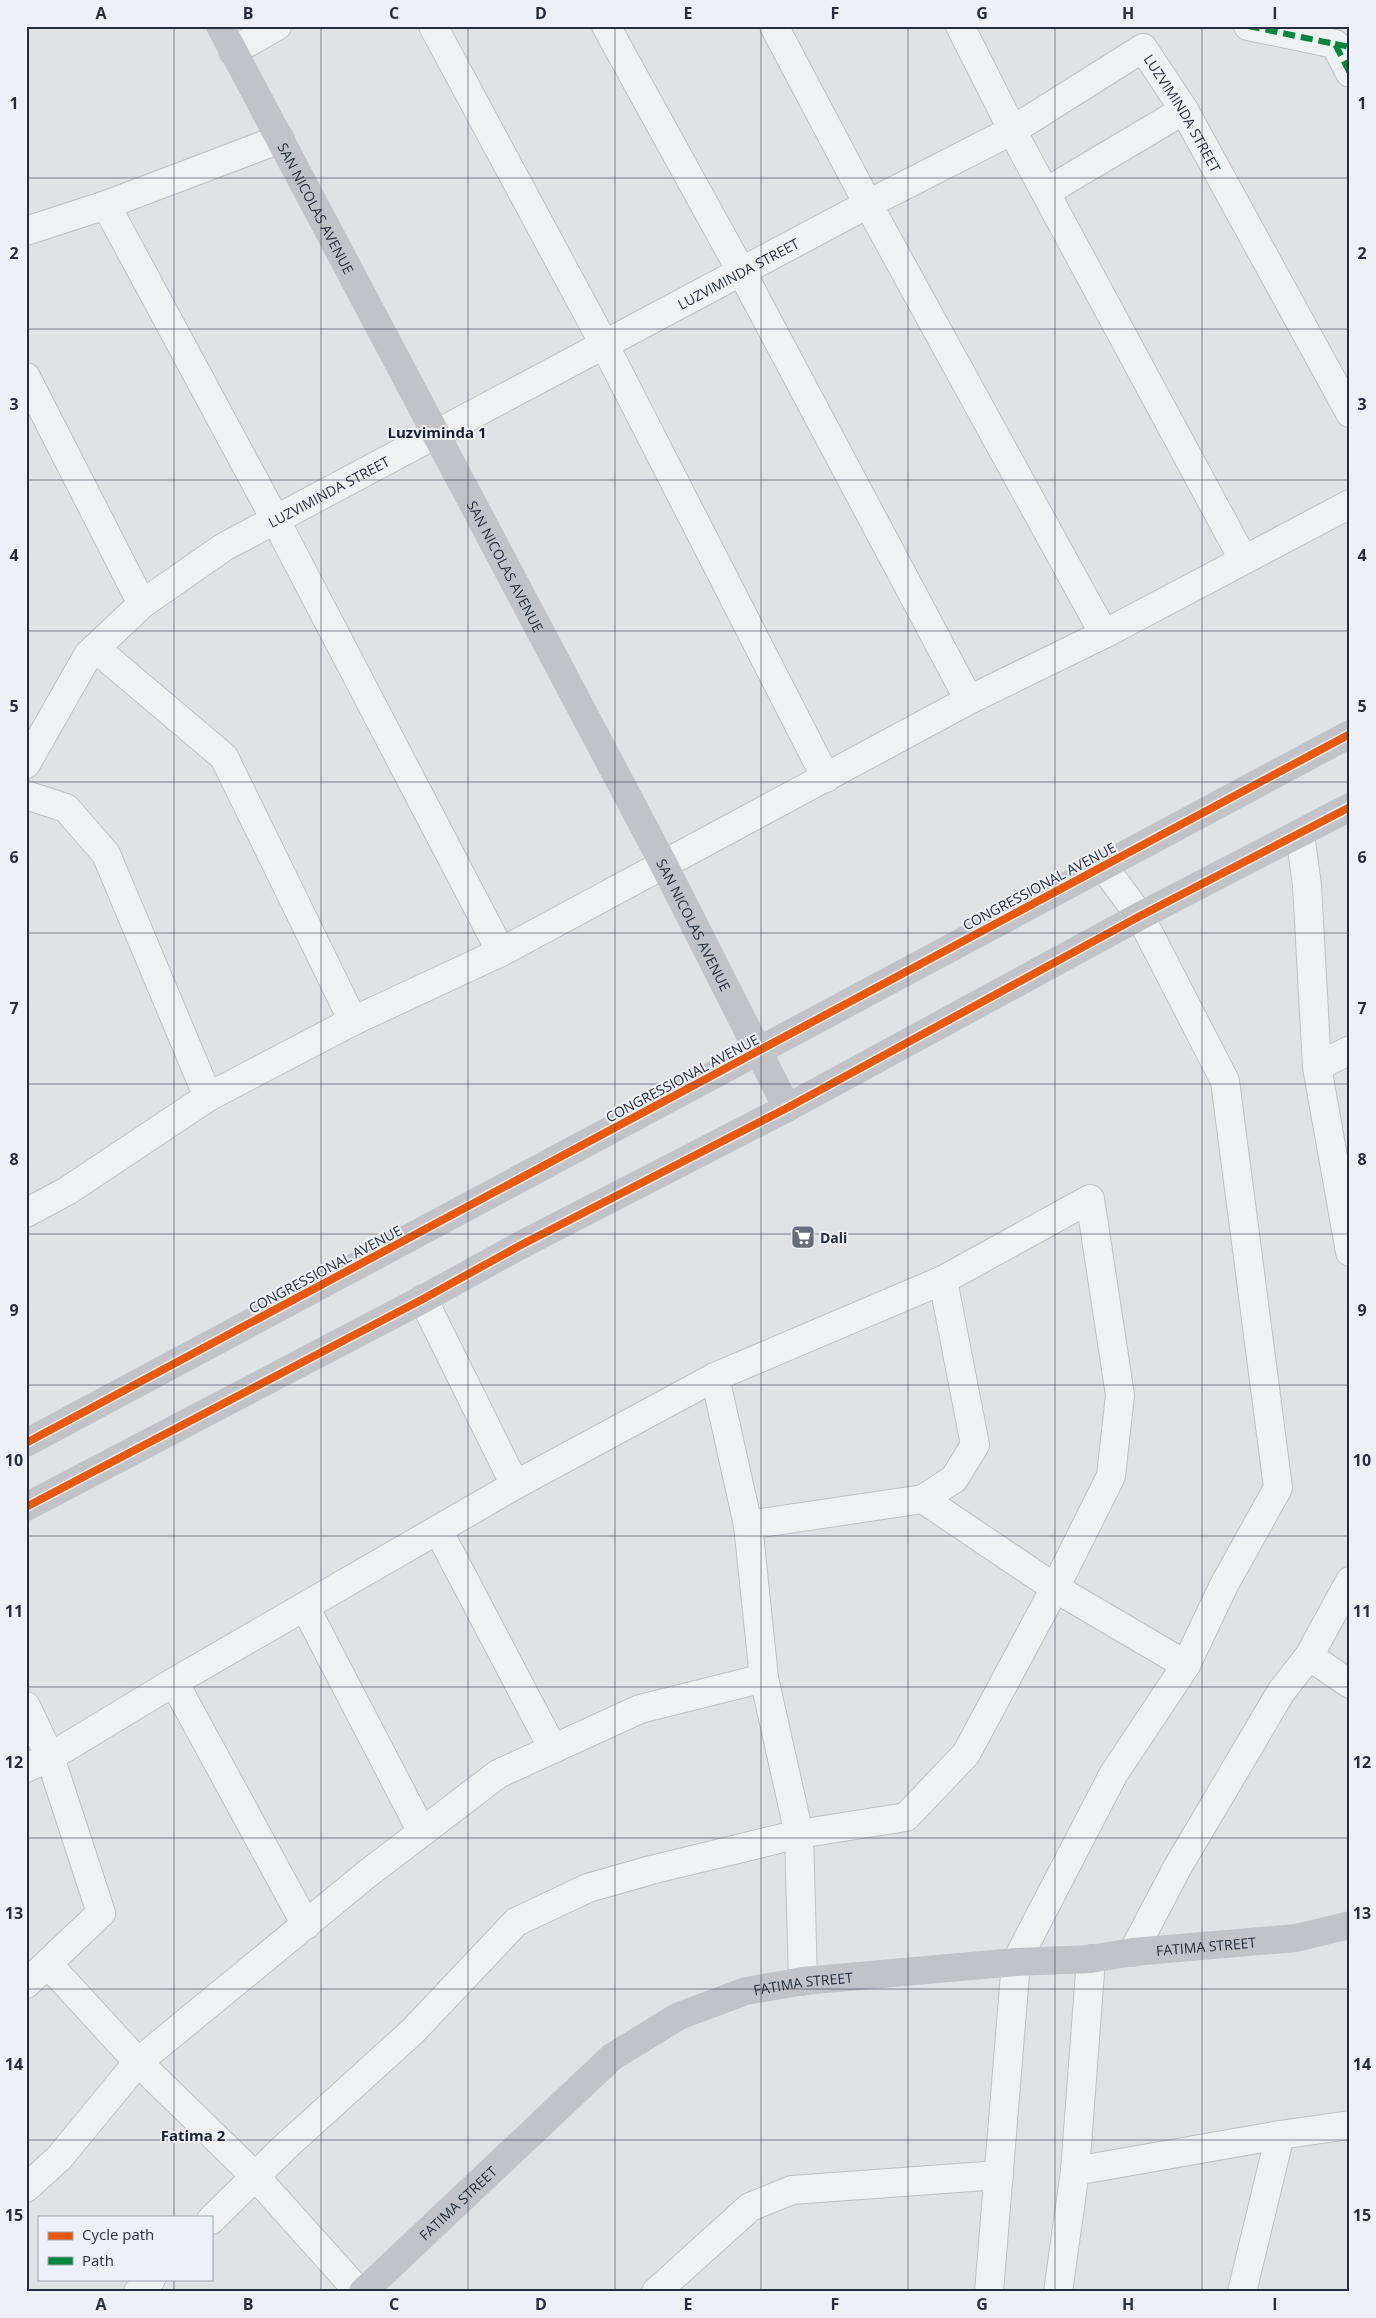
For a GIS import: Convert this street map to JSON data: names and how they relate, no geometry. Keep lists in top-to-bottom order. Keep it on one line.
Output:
{"streets":{"main road":["SAN NICOLAS AVENUE","CONGRESSIONAL AVENUE","FATIMA STREET"],"street":["LUZVIMINDA STREET"]},"crossings":[["LUZVIMINDA STREET","SAN NICOLAS AVENUE"],["SAN NICOLAS AVENUE","CONGRESSIONAL AVENUE"]],"districts":["Luzviminda 1","Fatima 2"],"places":{"supermarket":["Dali"]},"legend":["Cycle path","Path"],"grid":{"columns":["A","B","C","D","E","F","G","H","I"],"rows":["1","2","3","4","5","6","7","8","9","10","11","12","13","14","15"]}}
